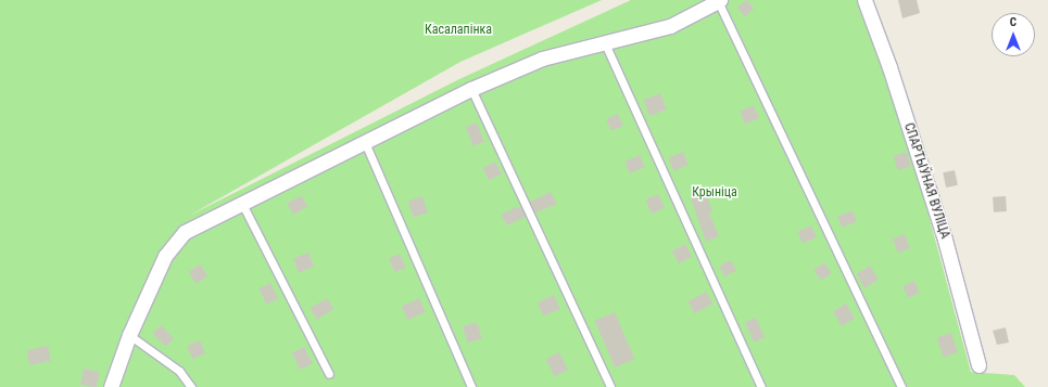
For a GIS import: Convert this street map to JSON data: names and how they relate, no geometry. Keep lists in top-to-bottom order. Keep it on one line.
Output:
{"streets":{"street":["СПАРТЫЎНАЯ ВУЛІЦА"]},"parks":["Касалапінка","Крыніца"],"north":"top"}
